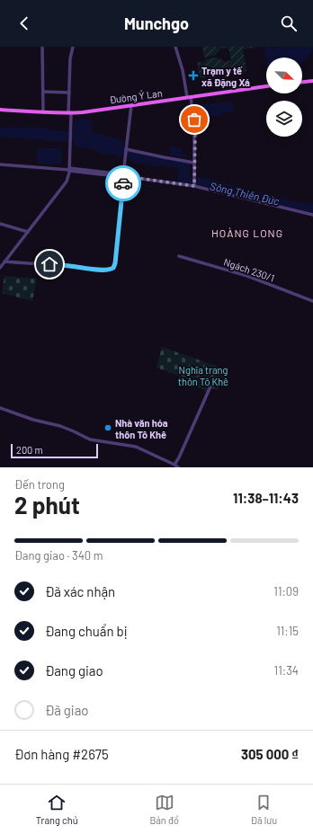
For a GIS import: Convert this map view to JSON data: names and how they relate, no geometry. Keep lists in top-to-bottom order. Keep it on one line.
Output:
{"streets":{"main road":["Đường Ỷ Lan"],"street":["Ngách 230/1"]},"districts":["HOÀNG LONG"],"water":["Sông Thiên Đức"],"parks":["Nghĩa trang thôn Tô Khê"],"places":{"health":["Trạm y tế xã Đặng Xá"],"other":["Nhà văn hóa thôn Tô Khê"]},"scale_bar":"200 m","north":"bottom right","page":{"header":"Munchgo","scale":"200 m","heading":["2 phút","Đến trong","11:38–11:43"],"panel":["Đơn hàng #2675","305 000 ₫"],"bar":"Đang giao · 340 m","list":[["Đã xác nhận","11:09"],["Đang chuẩn bị","11:15"],["Đang giao","11:34"],"Đã giao"],"tabs":["Trang chủ","Bản đồ","Đã lưu"]}}
